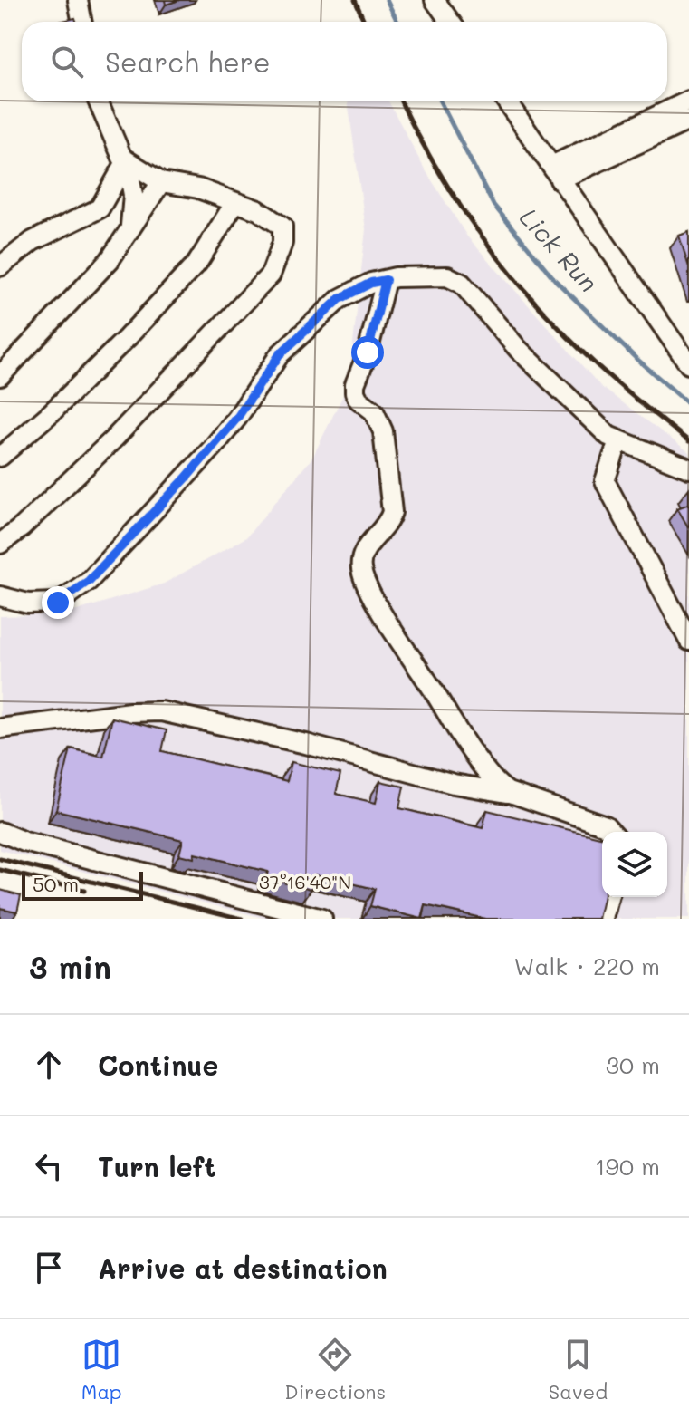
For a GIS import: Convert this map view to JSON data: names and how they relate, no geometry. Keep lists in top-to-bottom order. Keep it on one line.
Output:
{"water":["Lick Run"],"scale_bar":"50 m","page":{"search":"Search here","scale":"50 m","heading":["3 min","Walk · 220 m"],"list":[["Continue","30 m"],["Turn left","190 m"],"Arrive at destination"],"nav":["Map","Directions","Saved"]},"coordinates":["37°16'40\"N"]}
